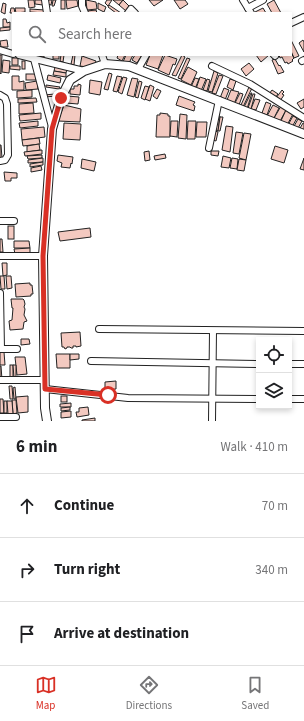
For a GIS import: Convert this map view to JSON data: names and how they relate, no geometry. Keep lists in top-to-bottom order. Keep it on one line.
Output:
{"page":{"search":"Search here","heading":["6 min","Walk · 410 m"],"list":[["Continue","70 m"],["Turn right","340 m"],"Arrive at destination"],"nav":["Map","Directions","Saved"]}}
